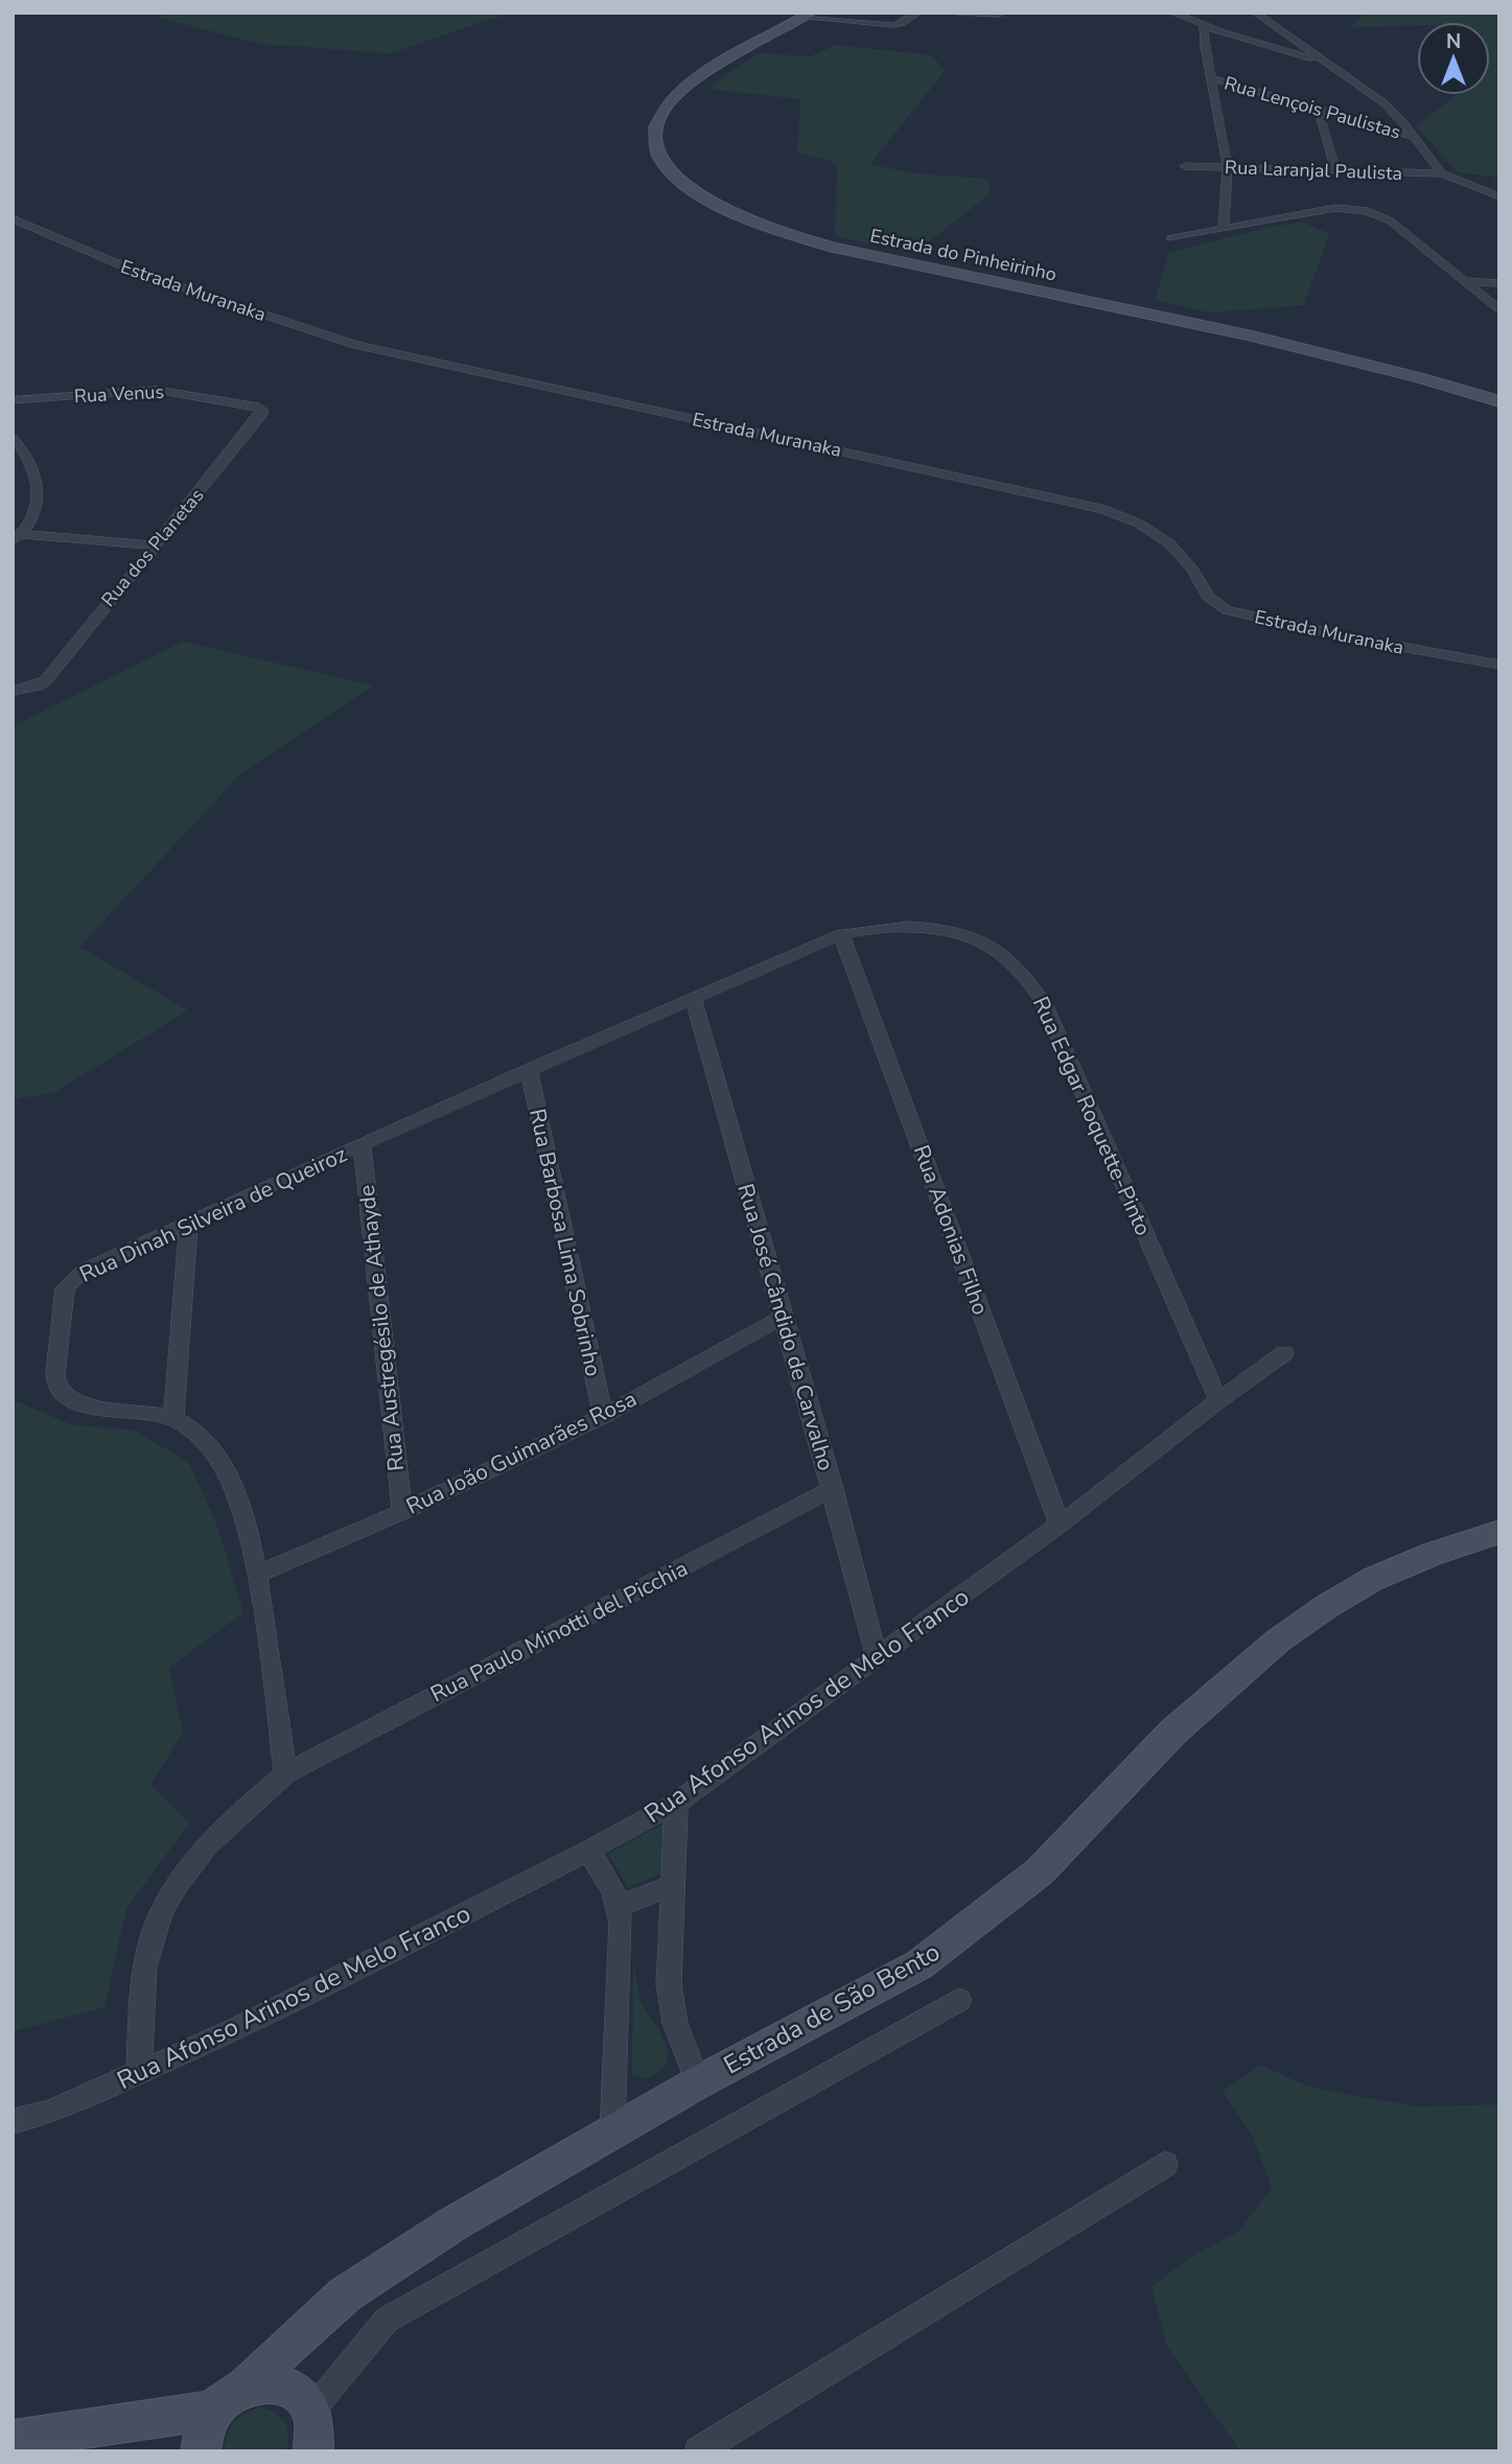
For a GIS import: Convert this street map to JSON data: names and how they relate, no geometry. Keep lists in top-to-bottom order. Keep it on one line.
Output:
{"streets":{"main road":["Estrada do Pinheirinho","Estrada de São Bento"],"street":["Rua Lençois Paulistas","Rua Laranjal Paulista","Estrada Muranaka","Rua Venus","Rua dos Planetas","Rua Edgar Roquette-Pinto","Rua Dinah Silveira de Queiroz","Rua Adonias Filho","Rua Barbosa Lima Sobrinho","Rua José Cândido de Carvalho","Rua Austregésilo de Athayde","Rua João Guimarães Rosa","Rua Paulo Minotti del Picchia","Rua Afonso Arinos de Melo Franco"]},"crossings":[["Rua Venus","Rua dos Planetas"],["Rua Edgar Roquette-Pinto","Rua Dinah Silveira de Queiroz"],["Rua Edgar Roquette-Pinto","Rua Adonias Filho"],["Rua Edgar Roquette-Pinto","Rua Afonso Arinos de Melo Franco"],["Rua Dinah Silveira de Queiroz","Rua Adonias Filho"],["Rua Dinah Silveira de Queiroz","Rua Barbosa Lima Sobrinho"],["Rua Dinah Silveira de Queiroz","Rua José Cândido de Carvalho"],["Rua Dinah Silveira de Queiroz","Rua Austregésilo de Athayde"],["Rua Dinah Silveira de Queiroz","Rua João Guimarães Rosa"],["Rua Dinah Silveira de Queiroz","Rua Paulo Minotti del Picchia"],["Rua Adonias Filho","Rua Afonso Arinos de Melo Franco"],["Rua Barbosa Lima Sobrinho","Rua João Guimarães Rosa"],["Rua José Cândido de Carvalho","Rua João Guimarães Rosa"],["Rua José Cândido de Carvalho","Rua Paulo Minotti del Picchia"],["Rua José Cândido de Carvalho","Rua Afonso Arinos de Melo Franco"],["Rua Austregésilo de Athayde","Rua João Guimarães Rosa"]],"north":"top"}
